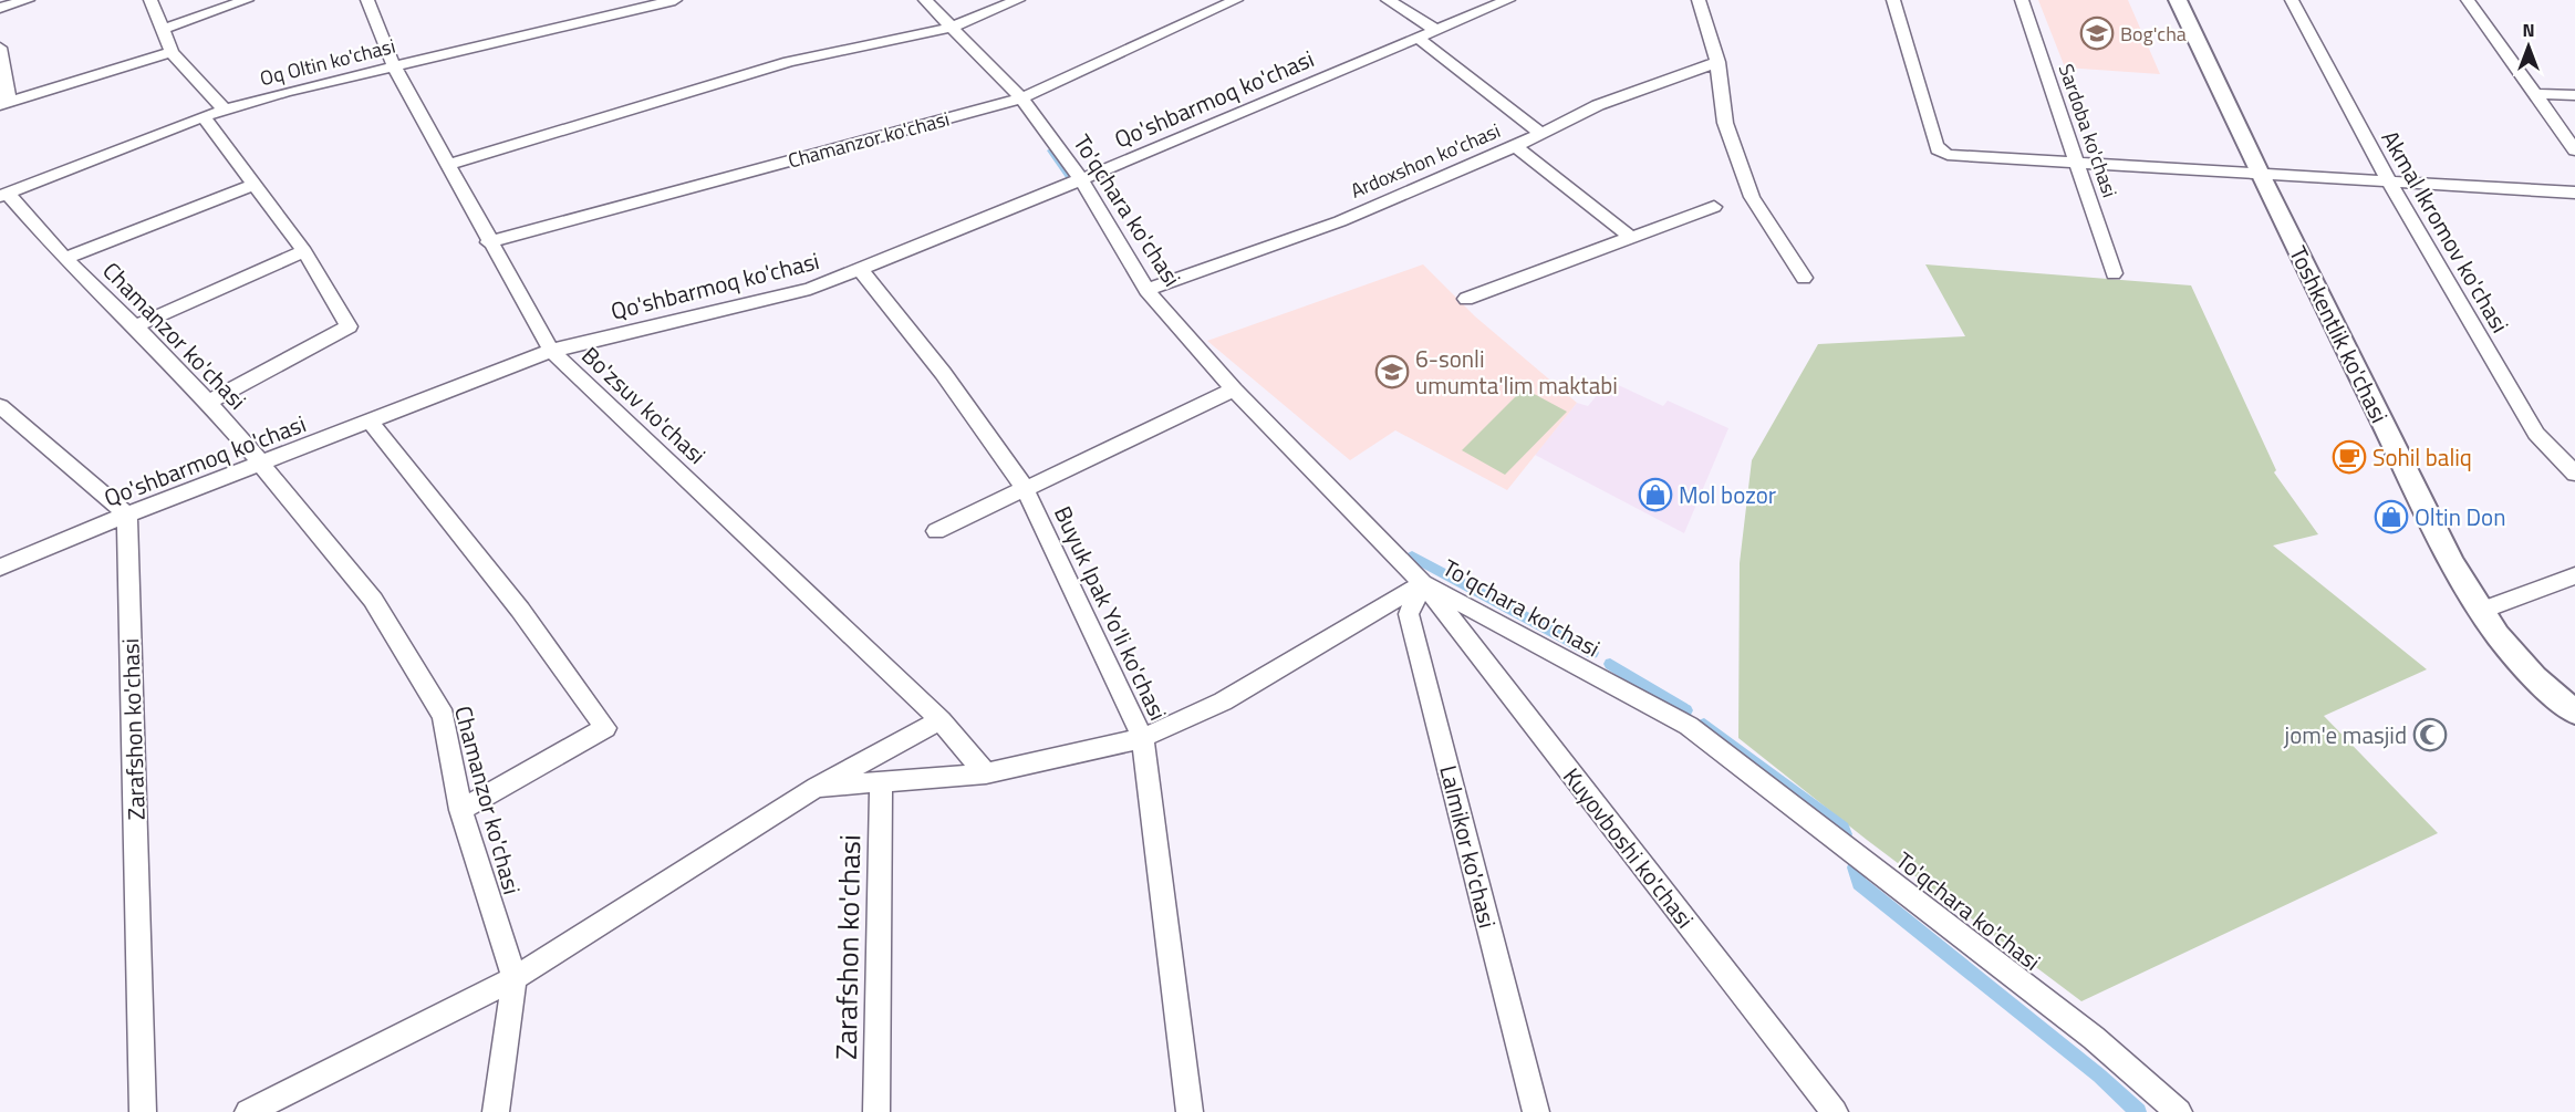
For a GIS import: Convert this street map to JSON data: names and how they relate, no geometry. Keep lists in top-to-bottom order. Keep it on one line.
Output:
{"streets":{"main road":["Toshkentlik ko'chasi"],"street":["Oq Oltin ko'chasi","Qo'shbarmoq ko'chasi","Sardoba ko'chasi","Chamanzor ko'chasi","Ardoxshon ko'chasi","To'qchara ko'chasi","Akmal Ikromov ko'chasi","Bo'zsuv ko'chasi","Buyuk Ipak Yo'li ko'chasi","Zarafshon ko'chasi","Lalmikor ko'chasi","Kuyovboshi ko'chasi"]},"crossings":[["Oq Oltin ko'chasi","Chamanzor ko'chasi"],["Oq Oltin ko'chasi","Bo'zsuv ko'chasi"],["Qo'shbarmoq ko'chasi","Chamanzor ko'chasi"],["Qo'shbarmoq ko'chasi","To'qchara ko'chasi"],["Qo'shbarmoq ko'chasi","Bo'zsuv ko'chasi"],["Qo'shbarmoq ko'chasi","Buyuk Ipak Yo'li ko'chasi"],["Qo'shbarmoq ko'chasi","Zarafshon ko'chasi"],["Chamanzor ko'chasi","To'qchara ko'chasi"],["Chamanzor ko'chasi","Bo'zsuv ko'chasi"],["Ardoxshon ko'chasi","To'qchara ko'chasi"],["To'qchara ko'chasi","Lalmikor ko'chasi"],["To'qchara ko'chasi","Kuyovboshi ko'chasi"],["Lalmikor ko'chasi","Kuyovboshi ko'chasi"]],"places":{"school or university":["Bog'cha","6-sonli umumta'lim maktabi"],"cafe":["Sohil baliq"],"shop":["Mol bozor","Oltin Don"],"mosque":["jom'e masjid"]},"north":"top"}
